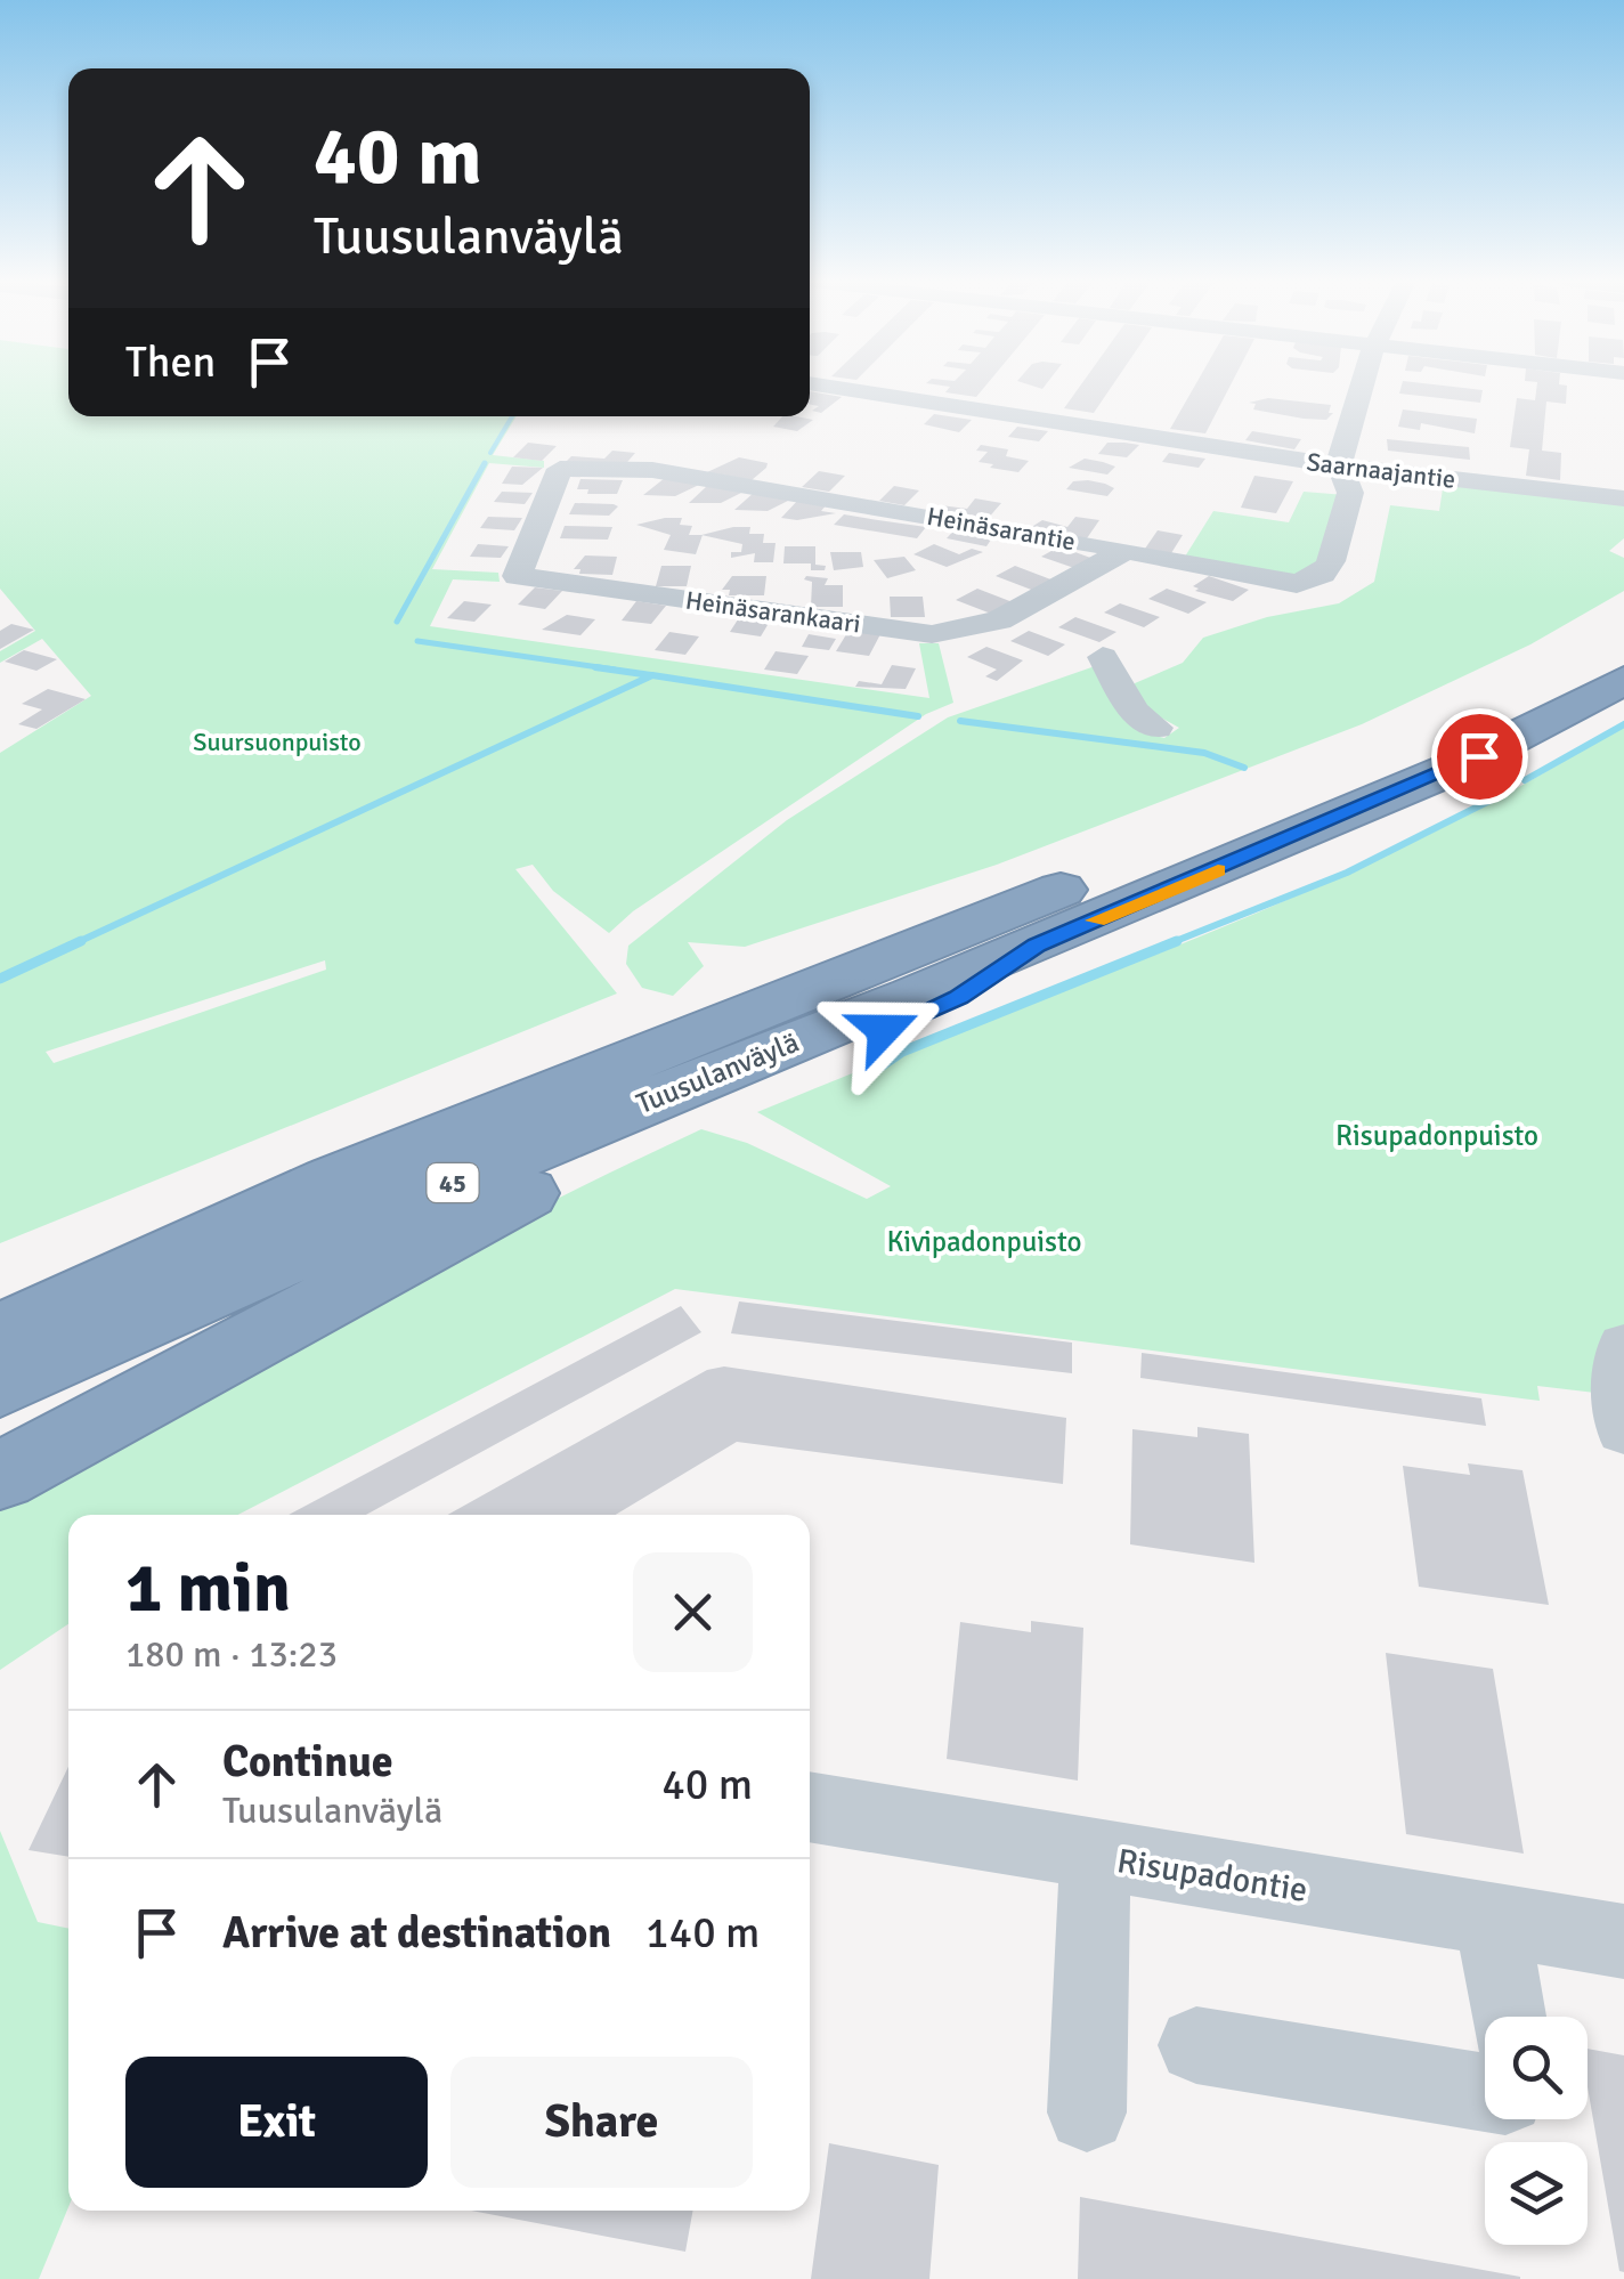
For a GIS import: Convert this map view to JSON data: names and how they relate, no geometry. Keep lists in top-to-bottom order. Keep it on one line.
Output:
{"streets":{"highway":["Tuusulanväylä","45"],"street":["Saarnaajantie","Heinäsarantie","Heinäsarankaari","Risupadontie"]},"crossings":[["Saarnaajantie","Heinäsarantie"],["Heinäsarantie","Heinäsarankaari"]],"parks":["Suursuonpuisto","Risupadonpuisto","Kivipadonpuisto"],"page":{"turn":["40 m","Tuusulanväylä"],"then":"Then","heading":["1 min","180 m · 13:23"],"list":[{"name":"Continue","note":"Tuusulanväylä","value":"40 m"},{"name":"Arrive at destination","value":"140 m"}],"buttons":["Exit","Share"]}}
